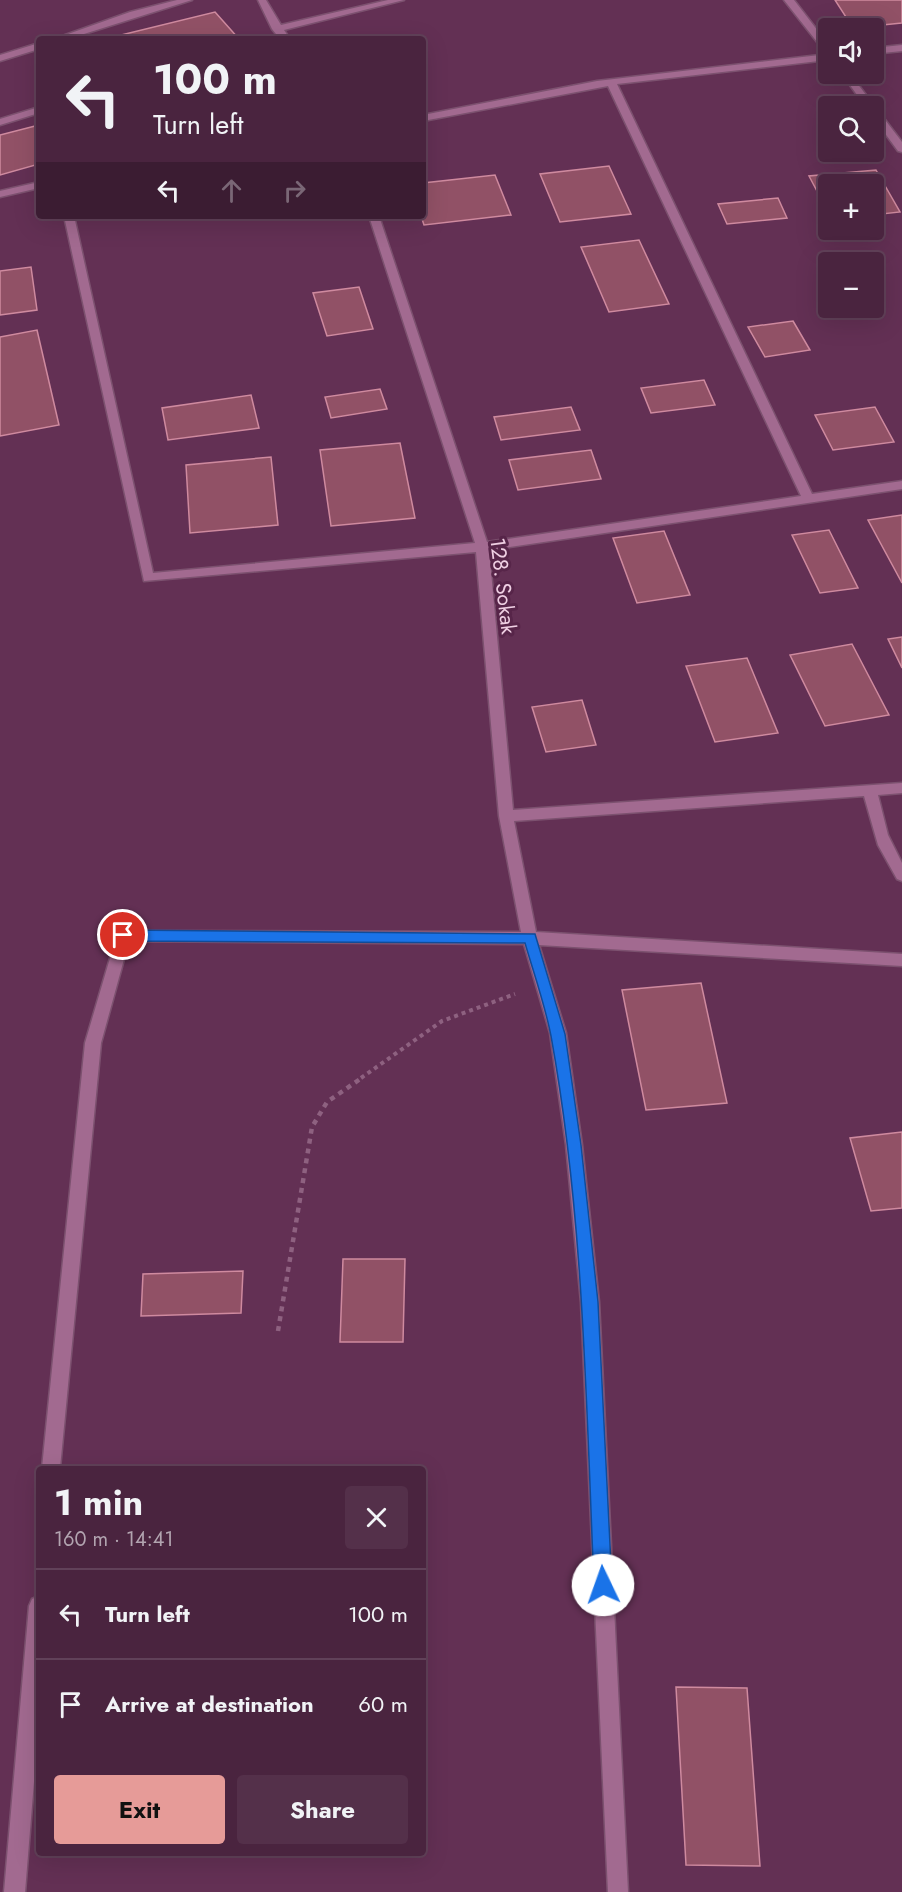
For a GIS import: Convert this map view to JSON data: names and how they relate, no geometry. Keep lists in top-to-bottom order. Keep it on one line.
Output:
{"streets":{"street":["128. Sokak"]},"page":{"map_buttons":["+","−"],"turn":["100 m","Turn left"],"heading":["1 min","160 m · 14:41"],"list":[{"name":"Turn left","value":"100 m"},{"name":"Arrive at destination","value":"60 m"}],"buttons":["Exit","Share"]}}
